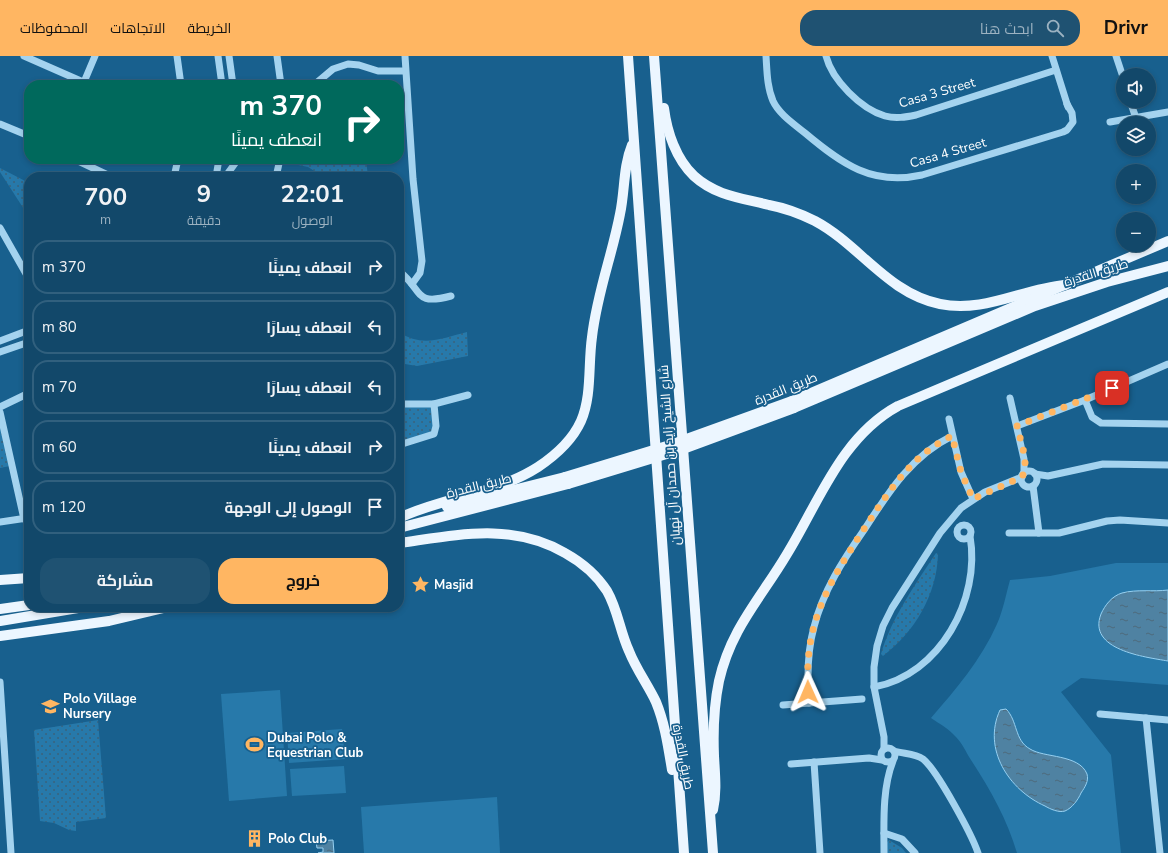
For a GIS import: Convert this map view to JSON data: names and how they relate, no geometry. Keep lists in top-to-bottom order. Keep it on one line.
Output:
{"streets":{"main road":["طريق القدرة","شارع الشيخ زايد بن حمدان آل نهيان"],"street":["Casa 3 Street","Casa 4 Street"]},"crossings":[["Casa 3 Street","Casa 4 Street"],["طريق القدرة","شارع الشيخ زايد بن حمدان آل نهيان"]],"places":{"place":["Masjid"],"school or university":["Polo Village Nursery"],"sports":["Dubai Polo & Equestrian Club"],"building":["Polo Club"]},"page":{"header":"Drivr","search":"ابحث هنا","nav":["الخريطة","الاتجاهات","المحفوظات"],"map_buttons":["+","−"],"turn":["370 m","انعطف يمينًا"],"eta":["22:01","الوصول","9","دقيقة","700","m"],"list":[{"name":"انعطف يمينًا","value":"370 m"},{"name":"انعطف يسارًا","value":"80 m"},{"name":"انعطف يسارًا","value":"70 m"},{"name":"انعطف يمينًا","value":"60 m"},{"name":"الوصول إلى الوجهة","value":"120 m"}],"buttons":["خروج","مشاركة"]}}
